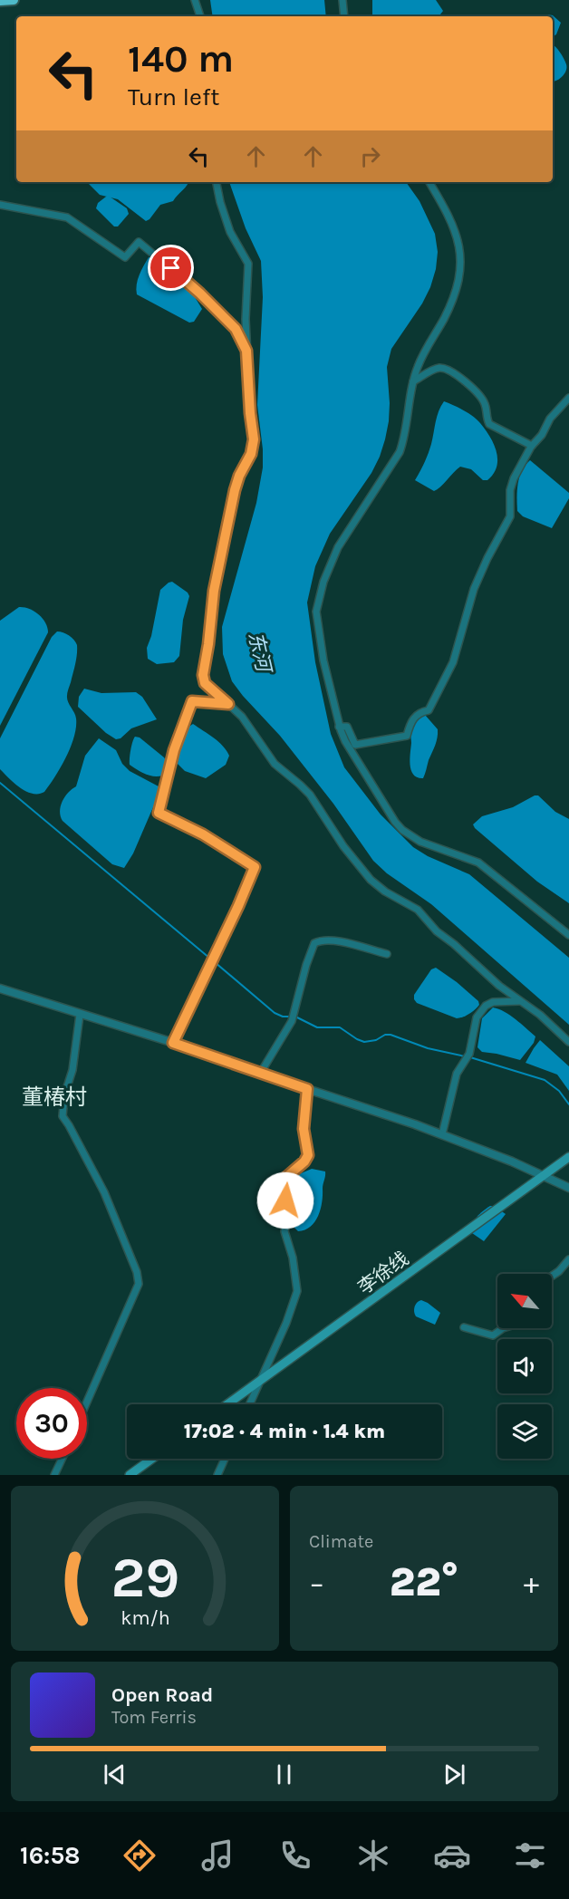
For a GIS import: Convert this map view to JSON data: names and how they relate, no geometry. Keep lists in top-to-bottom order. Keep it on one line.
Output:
{"streets":{"main road":["李徐线"]},"districts":["董椿村"],"water":["东河"],"north":"top left","page":{"turn":["140 m","Turn left"],"limit":"30","trip":"17:02 · 4 min · 1.4 km","tile":"Climate","heat":["−","22°","+"],"song":["Open Road","Tom Ferris"],"tabs":"16:58","gauge":["29","km/h"]}}
